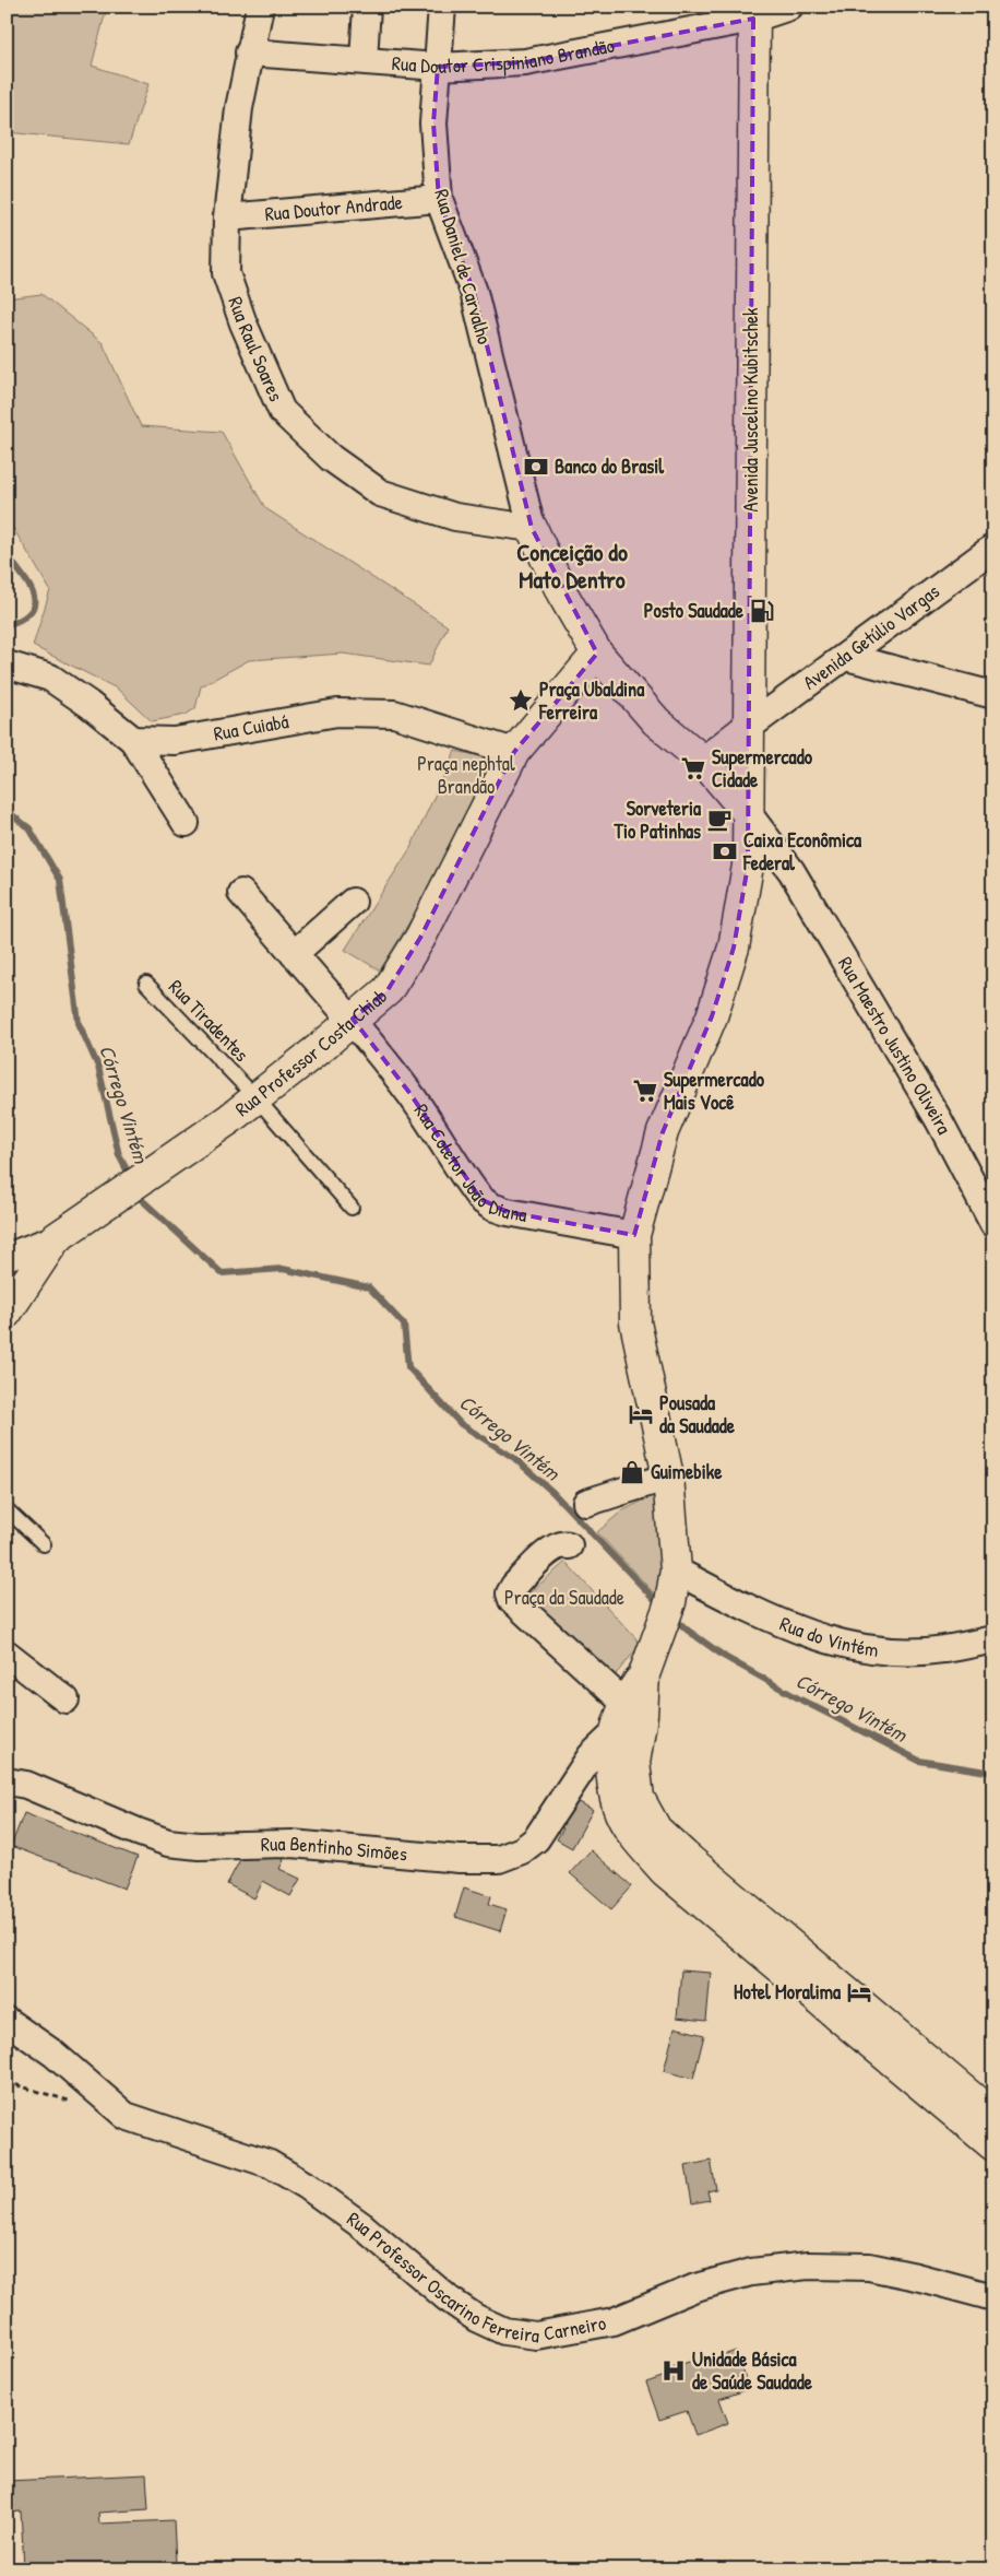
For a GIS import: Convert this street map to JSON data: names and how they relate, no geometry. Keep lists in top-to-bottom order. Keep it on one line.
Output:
{"streets":{"main road":["Avenida Juscelino Kubitschek","Rua Professor Costa Chiab"],"street":["Rua Doutor Crispiniano Brandão","Rua Doutor Andrade","Rua Daniel de Carvalho","Rua Raul Soares","Avenida Getúlio Vargas","Rua Cuiabá","Rua Maestro Justino Oliveira","Rua Coletor João Diana","Rua do Vintém","Rua Bentinho Simões","Rua Professor Oscarino Ferreira Carneiro"],"lane":["Rua Tiradentes"]},"crossings":[["Rua Doutor Crispiniano Brandão","Rua Daniel de Carvalho"],["Rua Doutor Crispiniano Brandão","Rua Raul Soares"],["Rua Doutor Crispiniano Brandão","Avenida Juscelino Kubitschek"],["Rua Doutor Andrade","Rua Daniel de Carvalho"],["Rua Doutor Andrade","Rua Raul Soares"],["Rua Daniel de Carvalho","Rua Raul Soares"],["Avenida Juscelino Kubitschek","Avenida Getúlio Vargas"],["Avenida Juscelino Kubitschek","Rua Maestro Justino Oliveira"],["Avenida Juscelino Kubitschek","Rua Coletor João Diana"],["Rua Cuiabá","Rua Professor Costa Chiab"],["Rua Tiradentes","Rua Professor Costa Chiab"],["Rua Professor Costa Chiab","Rua Coletor João Diana"]],"districts":["Conceição do Mato Dentro"],"water":["Córrego Vintém"],"parks":["Praça nephtal Brandão","Praça da Saudade"],"places":{"bank":["Banco do Brasil","Caixa Econômica Federal"],"fuel station":["Posto Saudade"],"place":["Praça Ubaldina Ferreira"],"supermarket":["Supermercado Cidade","Supermercado Mais Você"],"cafe":["Sorveteria Tio Patinhas"],"hotel":["Pousada da Saudade","Hotel Moralima"],"shop":["Guimebike"],"hospital":["Unidade Básica de Saúde Saudade"]}}
